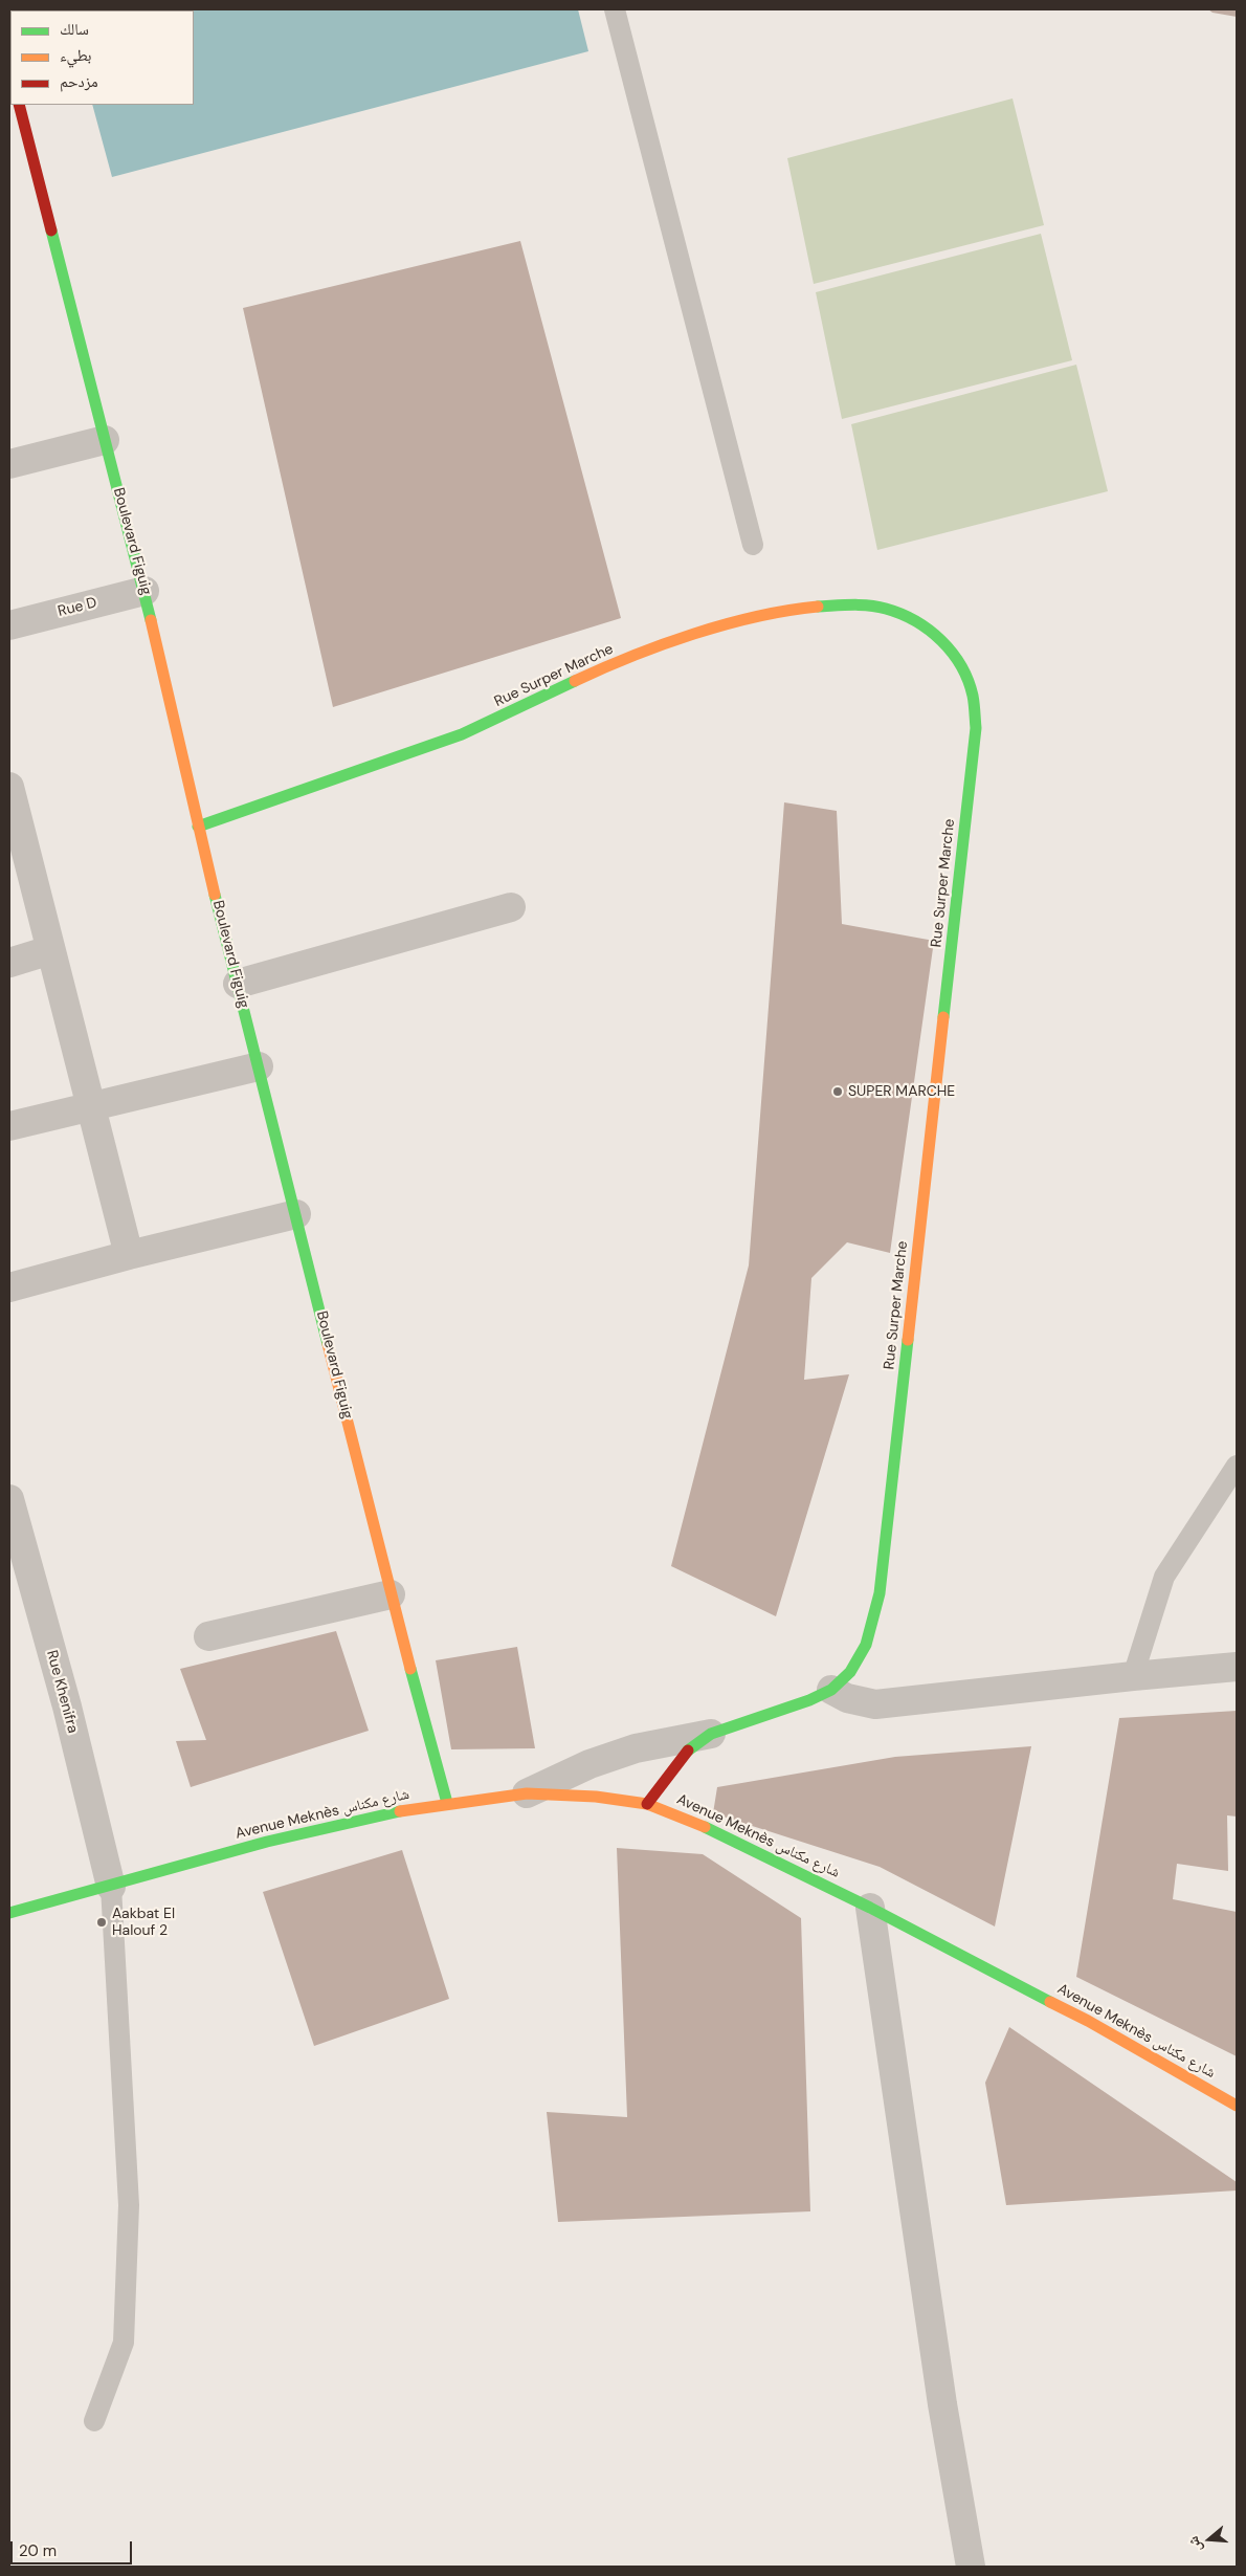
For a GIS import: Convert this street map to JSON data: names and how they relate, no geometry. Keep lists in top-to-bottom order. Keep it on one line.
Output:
{"streets":{"street":["Boulevard Figuig","Rue D","Rue Surper Marche","Rue Khenifra","Avenue Meknès شارع مكناس"]},"crossings":[["Boulevard Figuig","Rue D"],["Boulevard Figuig","Rue Surper Marche"],["Boulevard Figuig","Avenue Meknès شارع مكناس"],["Rue Surper Marche","Avenue Meknès شارع مكناس"],["Rue Khenifra","Avenue Meknès شارع مكناس"]],"places":["SUPER MARCHE","Aakbat El Halouf 2"],"legend":["سالك","بطيء","مزدحم"],"scale_bar":"20 m","north":"left"}
